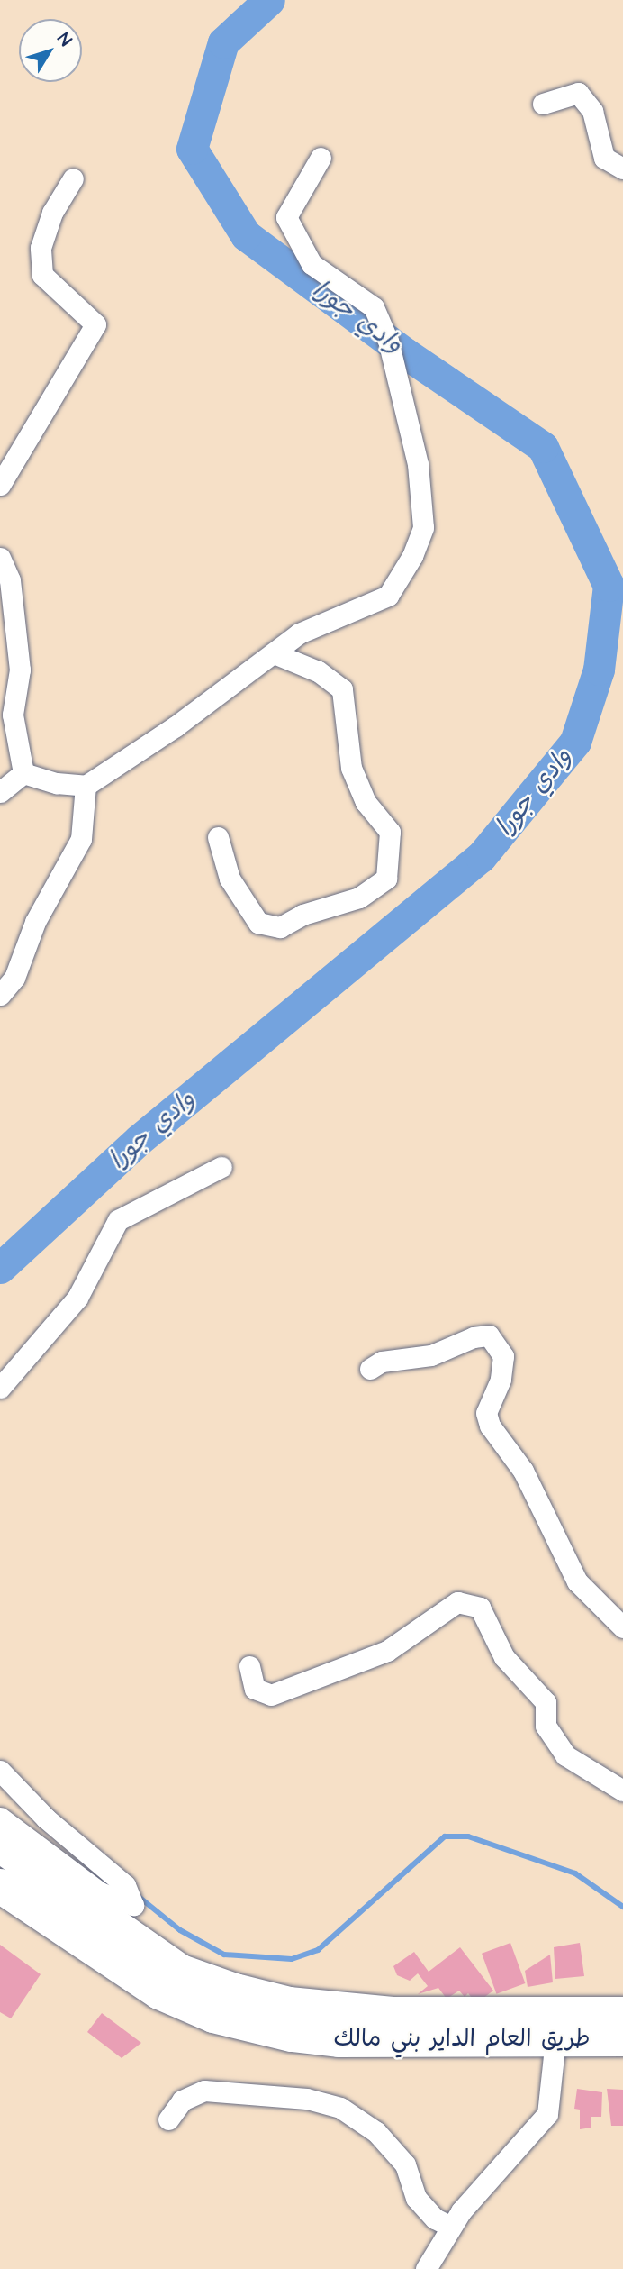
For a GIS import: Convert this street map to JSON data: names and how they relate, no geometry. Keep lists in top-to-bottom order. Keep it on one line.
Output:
{"streets":{"highway":["طريق العام الداير بني مالك"]},"water":["وادي جورا"],"north":"top right"}
